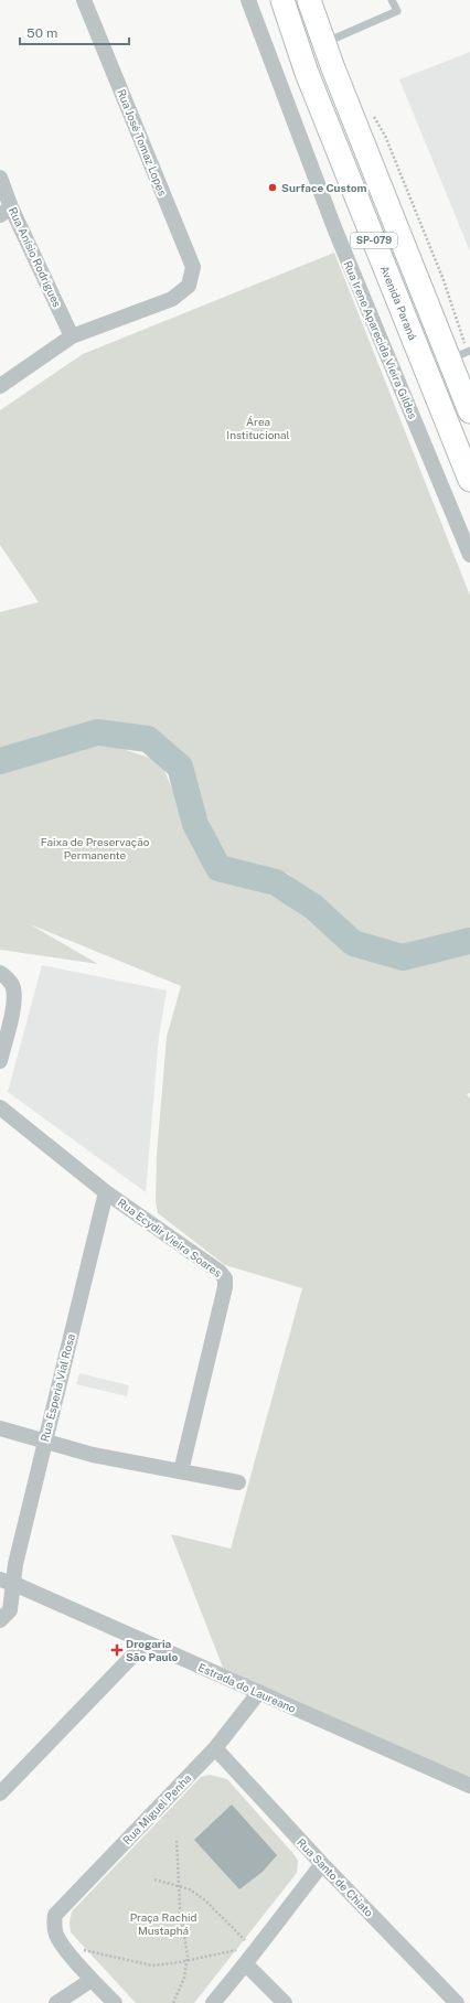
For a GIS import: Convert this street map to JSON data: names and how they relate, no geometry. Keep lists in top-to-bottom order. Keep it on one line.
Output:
{"streets":{"main road":["SP-079","Avenida Paraná"],"street":["Rua José Tomaz Lopes","Rua Anísio Rodrigues","Rua Irene Aparecida Vieira Gildes","Rua Ecydir Vieira Soares","Rua Esperia Vial Rosa","Estrada do Laureano","Rua Miguel Penha","Rua Santo de Chiato"]},"crossings":[["Rua José Tomaz Lopes","Rua Anísio Rodrigues"],["Rua Ecydir Vieira Soares","Rua Esperia Vial Rosa"],["Rua Esperia Vial Rosa","Estrada do Laureano"],["Estrada do Laureano","Rua Miguel Penha"],["Rua Miguel Penha","Rua Santo de Chiato"]],"parks":["Área Institucional","Faixa de Preservação Permanente","Praça Rachid Mustaphá"],"places":{"other":["Surface Custom"],"health":["Drogaria São Paulo"]},"scale_bar":"50 m"}
